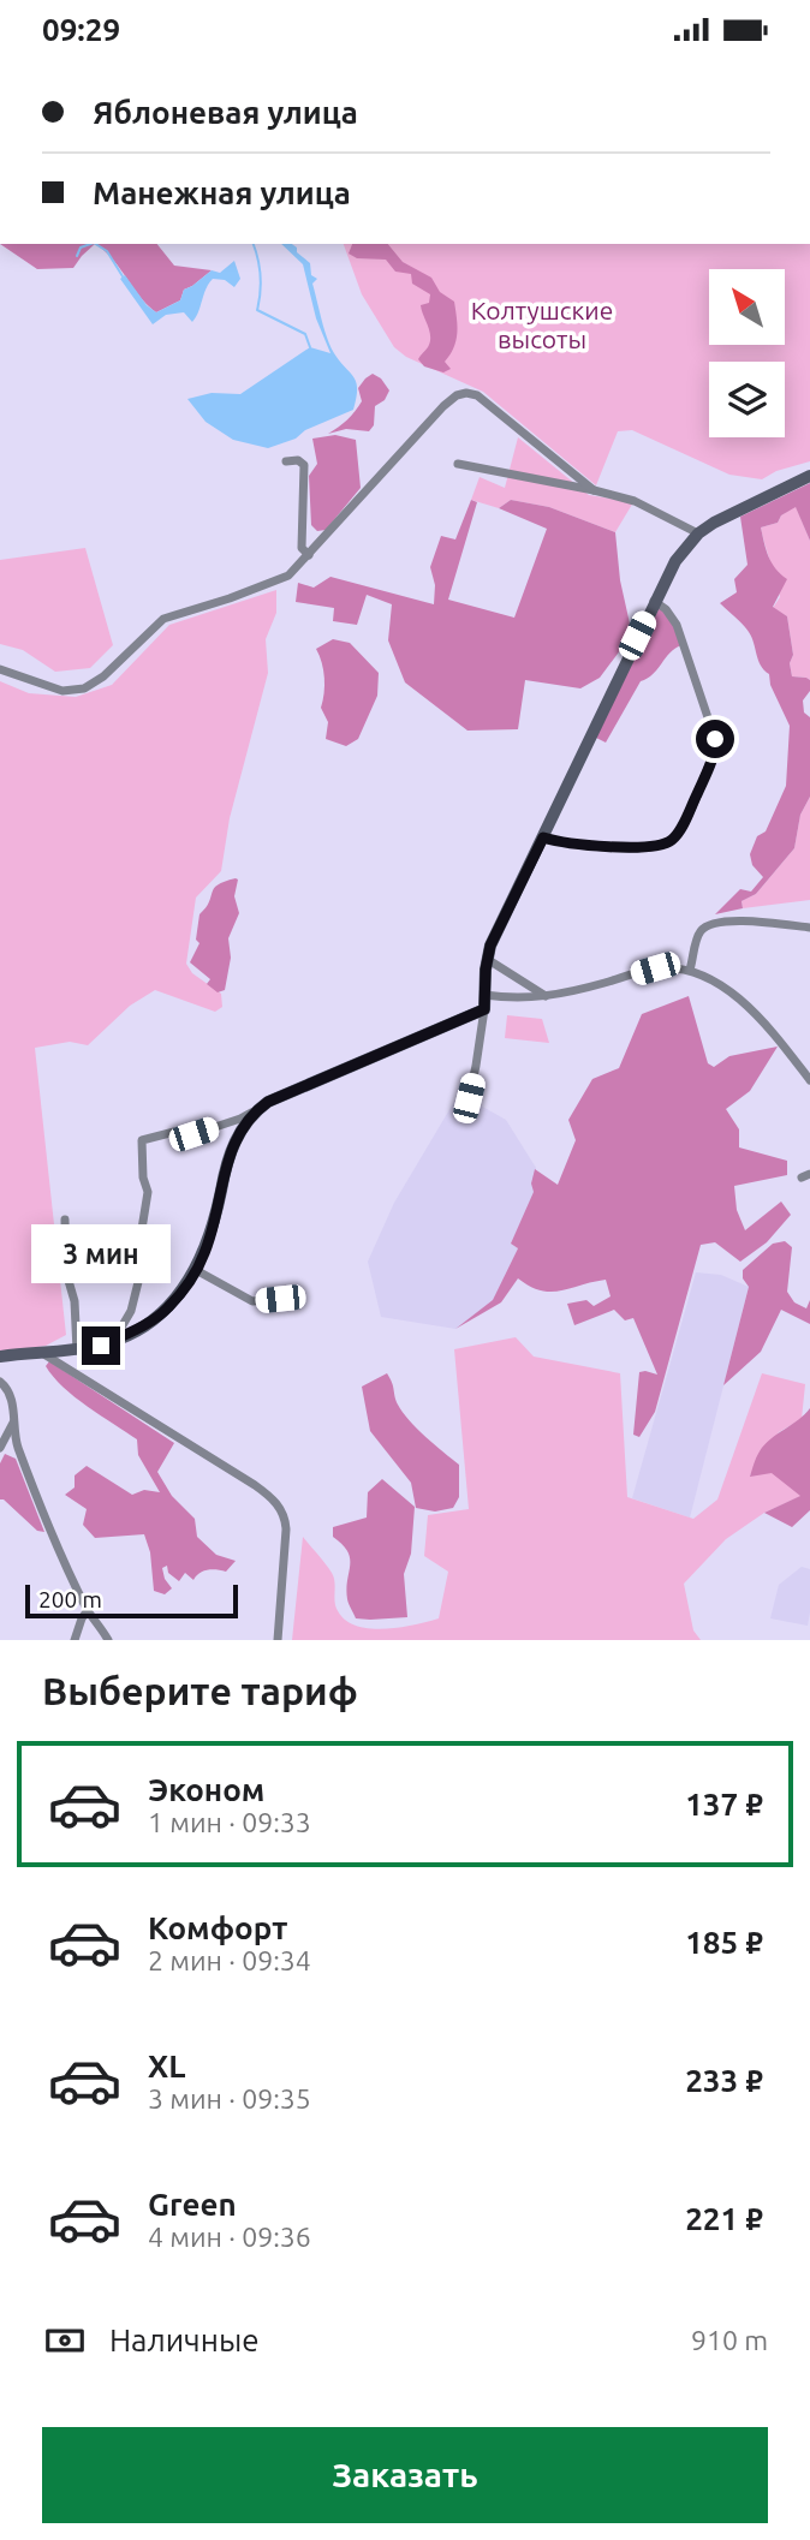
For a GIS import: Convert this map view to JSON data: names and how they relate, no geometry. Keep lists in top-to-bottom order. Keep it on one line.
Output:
{"parks":["Колтушские высоты"],"scale_bar":"200 m","north":"top left","page":{"status":"09:29","banner":["Яблоневая улица","Манежная улица"],"bubble":"3 мин","scale":"200 m","heading":"Выберите тариф","list":[{"name":"Эконом","note":"1 мин · 09:33","value":"137 ₽"},{"name":"Комфорт","note":"2 мин · 09:34","value":"185 ₽"},{"name":"XL","note":"3 мин · 09:35","value":"233 ₽"},{"name":"Green","note":"4 мин · 09:36","value":"221 ₽"}],"pay":["Наличные","910 m"],"buttons":"Заказать"}}
